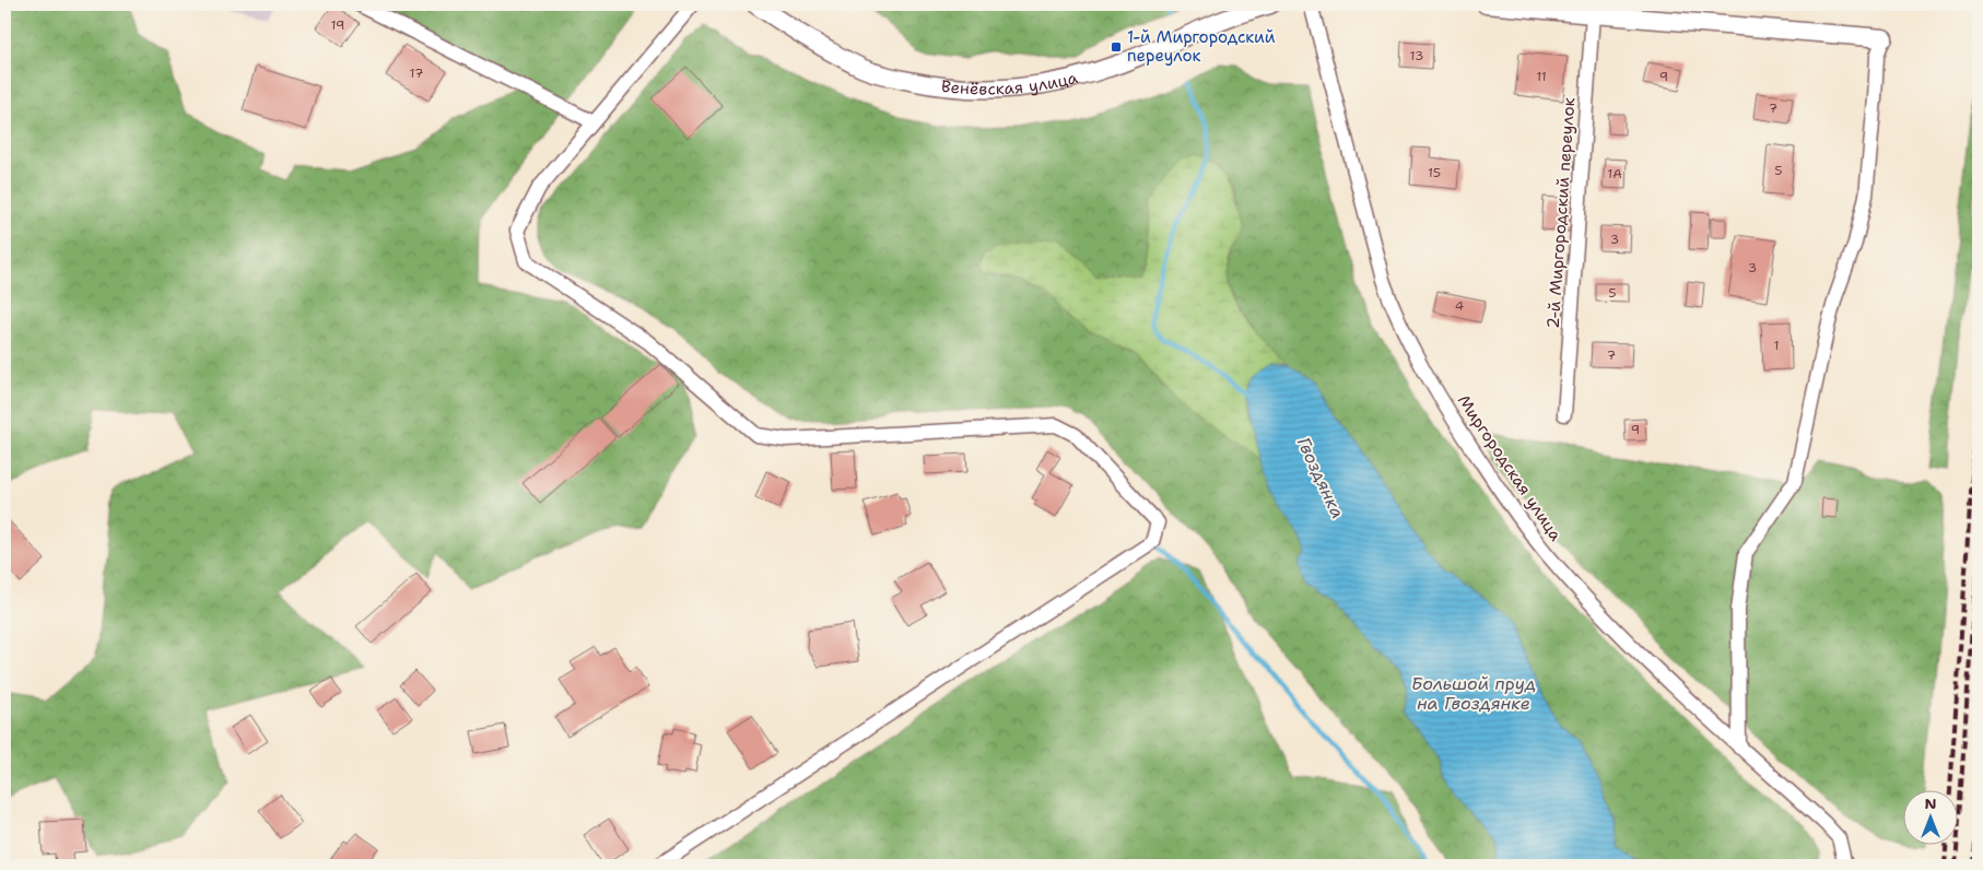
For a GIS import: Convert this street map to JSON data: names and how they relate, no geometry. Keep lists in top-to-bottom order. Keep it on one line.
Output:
{"streets":{"street":["Венёвская улица","2-й Миргородский переулок","Миргородская улица"]},"water":["Гвоздянка","Большой пруд на Гвоздянке"],"places":{"transit":["1-й Миргородский переулок"]},"house_numbers":["19","13","17","11","9","7","5","15","1А","3","3","5","4","1","7","9"],"north":"top"}
